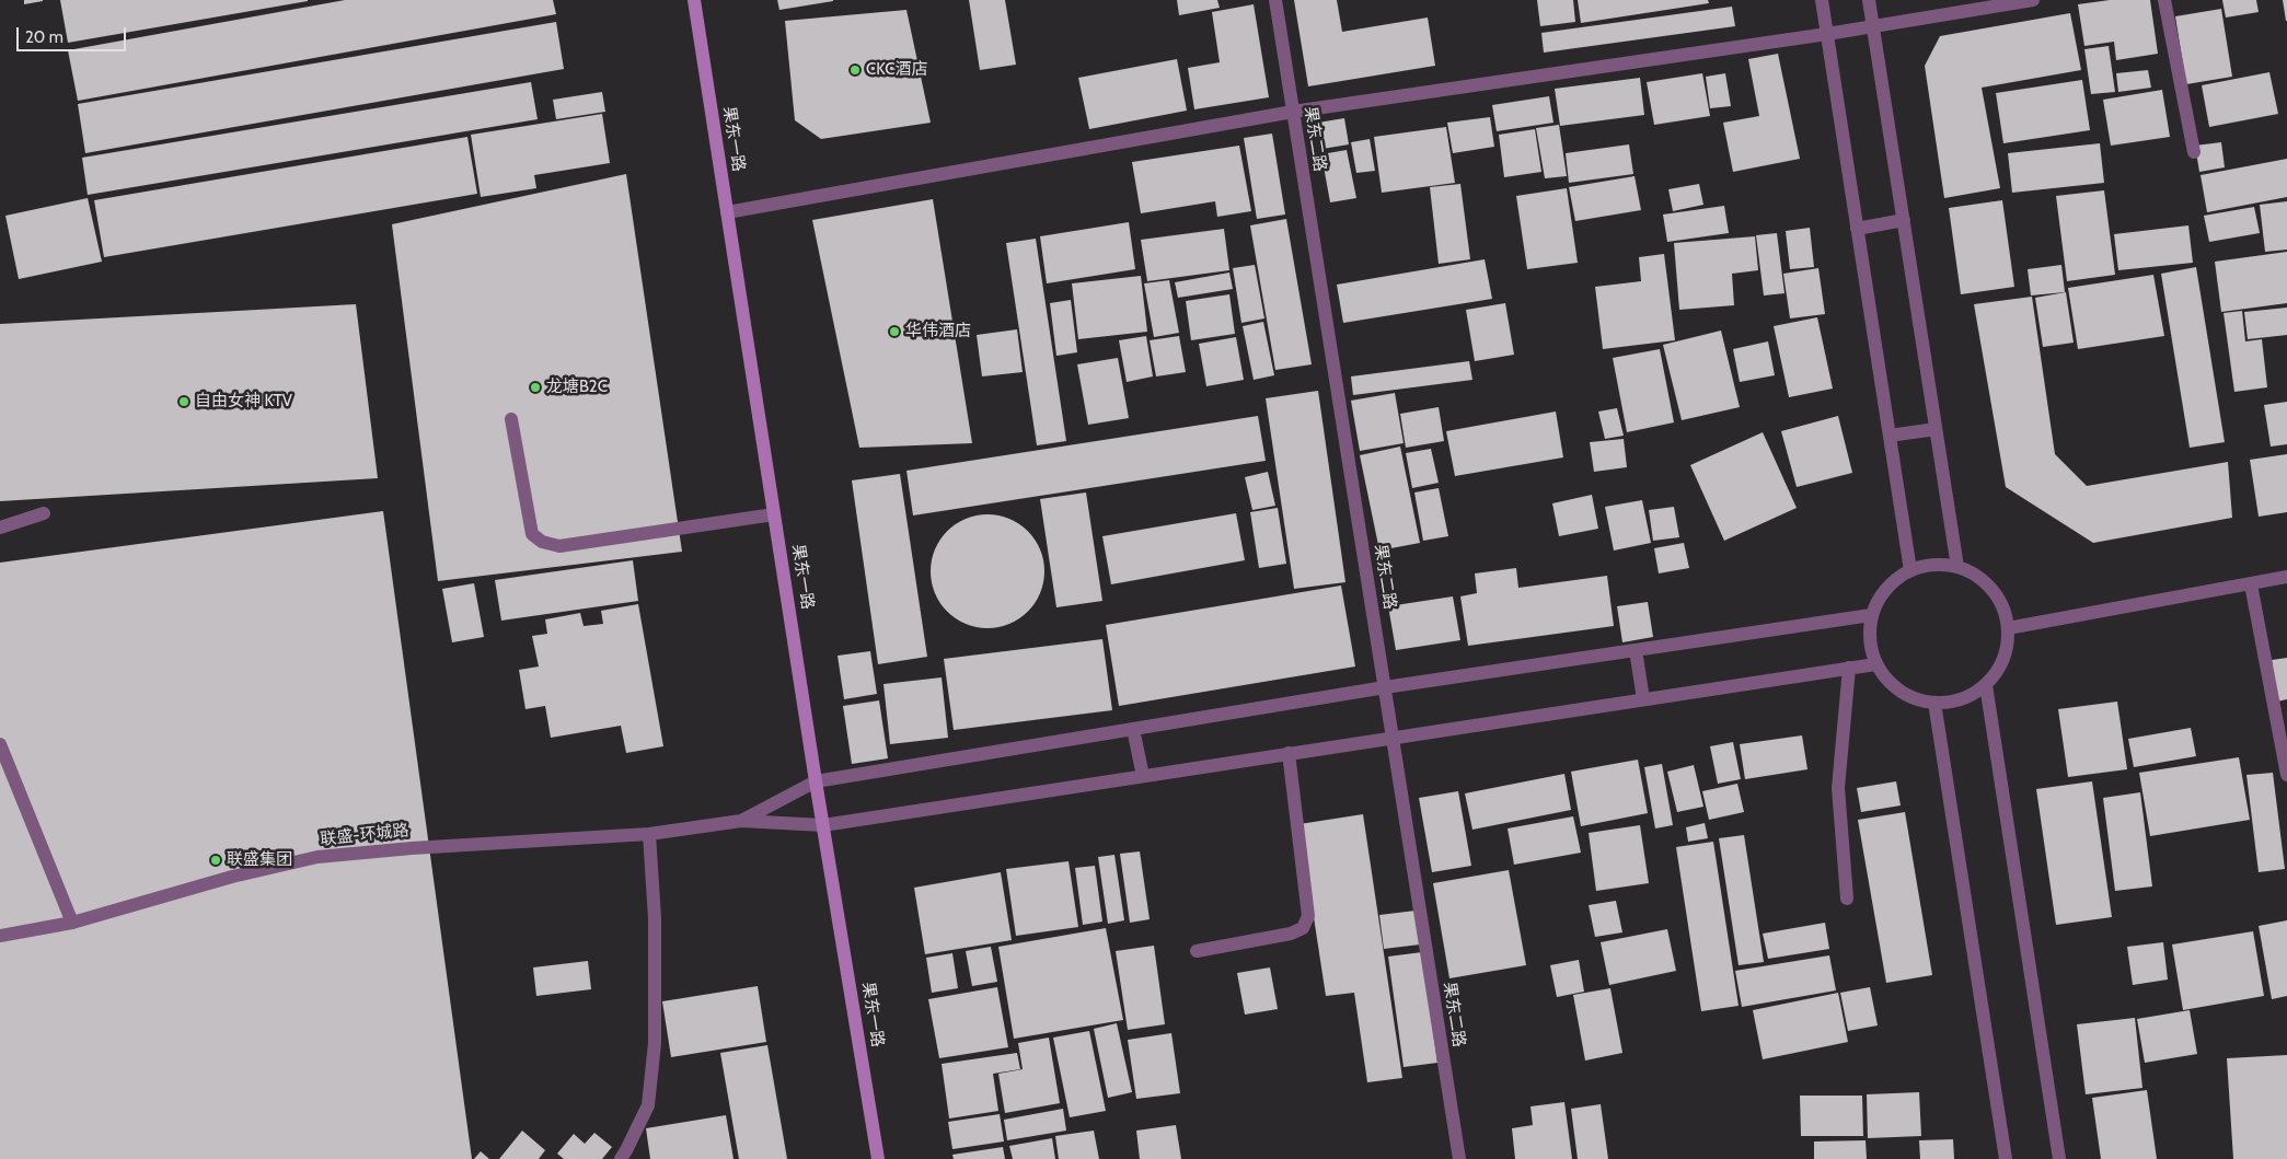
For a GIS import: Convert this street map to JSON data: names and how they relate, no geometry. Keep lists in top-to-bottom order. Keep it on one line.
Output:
{"streets":{"main road":["果东一路"],"street":["果东二路","联盛-环城路"]},"places":["CKC酒店","华伟酒店","龙塘B2C","自由女神 KTV","联盛集团"],"scale_bar":"20 m"}
